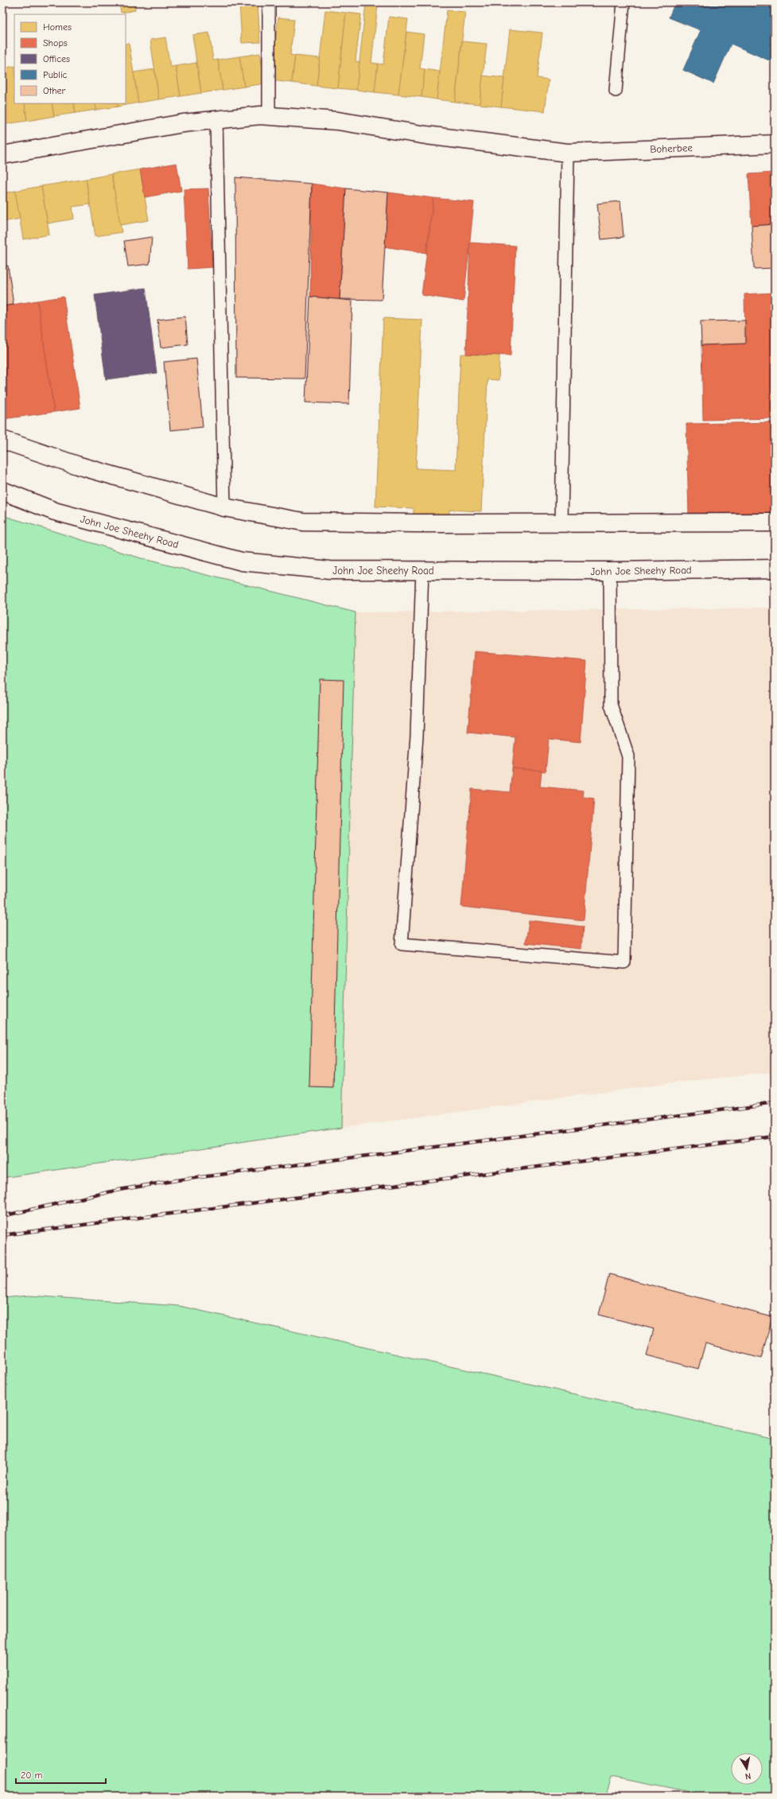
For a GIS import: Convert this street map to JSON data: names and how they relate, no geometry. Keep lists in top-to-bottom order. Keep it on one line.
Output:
{"streets":{"main road":["Boherbee","John Joe Sheehy Road"]},"legend":["Homes","Shops","Offices","Public","Other"],"scale_bar":"20 m","north":"bottom"}
